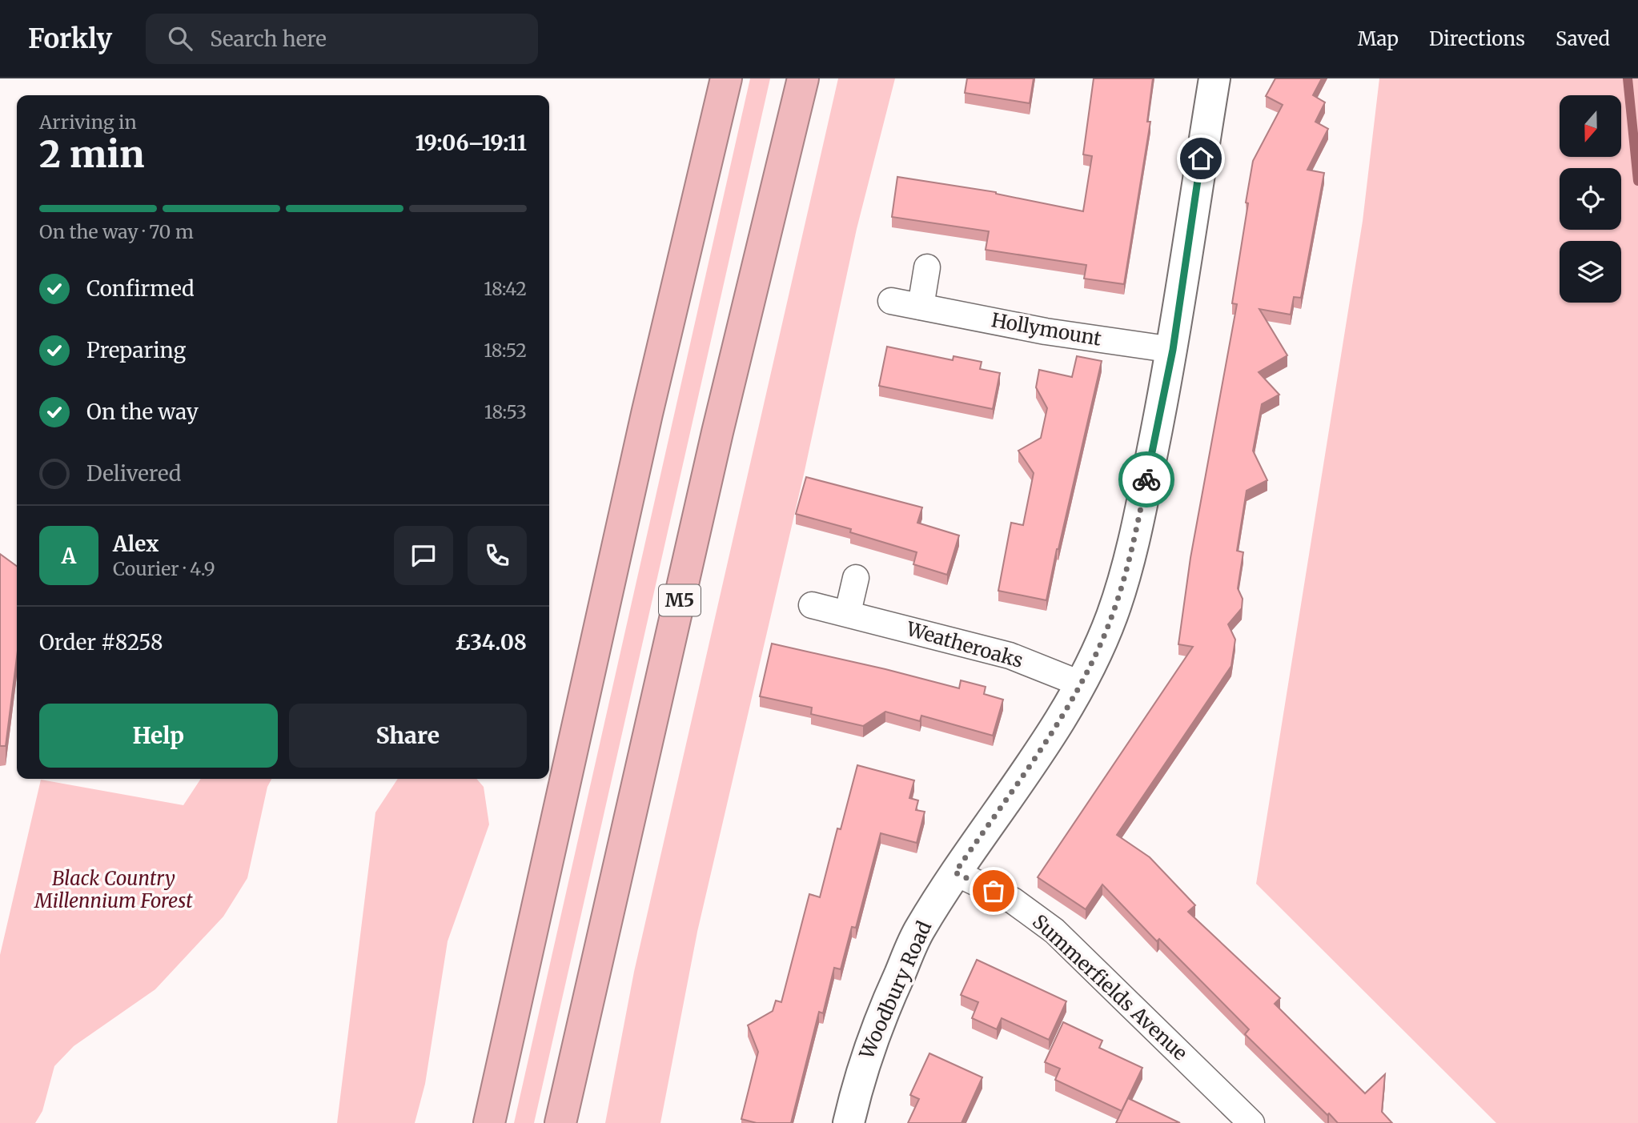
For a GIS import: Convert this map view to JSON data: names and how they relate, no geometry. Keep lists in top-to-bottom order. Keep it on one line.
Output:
{"streets":{"highway":["M5"],"street":["Hollymount","Weatheroaks","Summerfields Avenue","Woodbury Road"]},"crossings":[["Hollymount","Woodbury Road"],["Weatheroaks","Woodbury Road"],["Summerfields Avenue","Woodbury Road"]],"parks":["Black Country Millennium Forest"],"north":"bottom","page":{"header":"Forkly","search":"Search here","nav":["Map","Directions","Saved"],"heading":["2 min","Arriving in","19:06–19:11"],"panel":["Alex","Courier · 4.9","Order #8258","£34.08"],"bar":"On the way · 70 m","list":[["Confirmed","18:42"],["Preparing","18:52"],["On the way","18:53"],"Delivered"],"round":"A","buttons":["Help","Share"]}}
